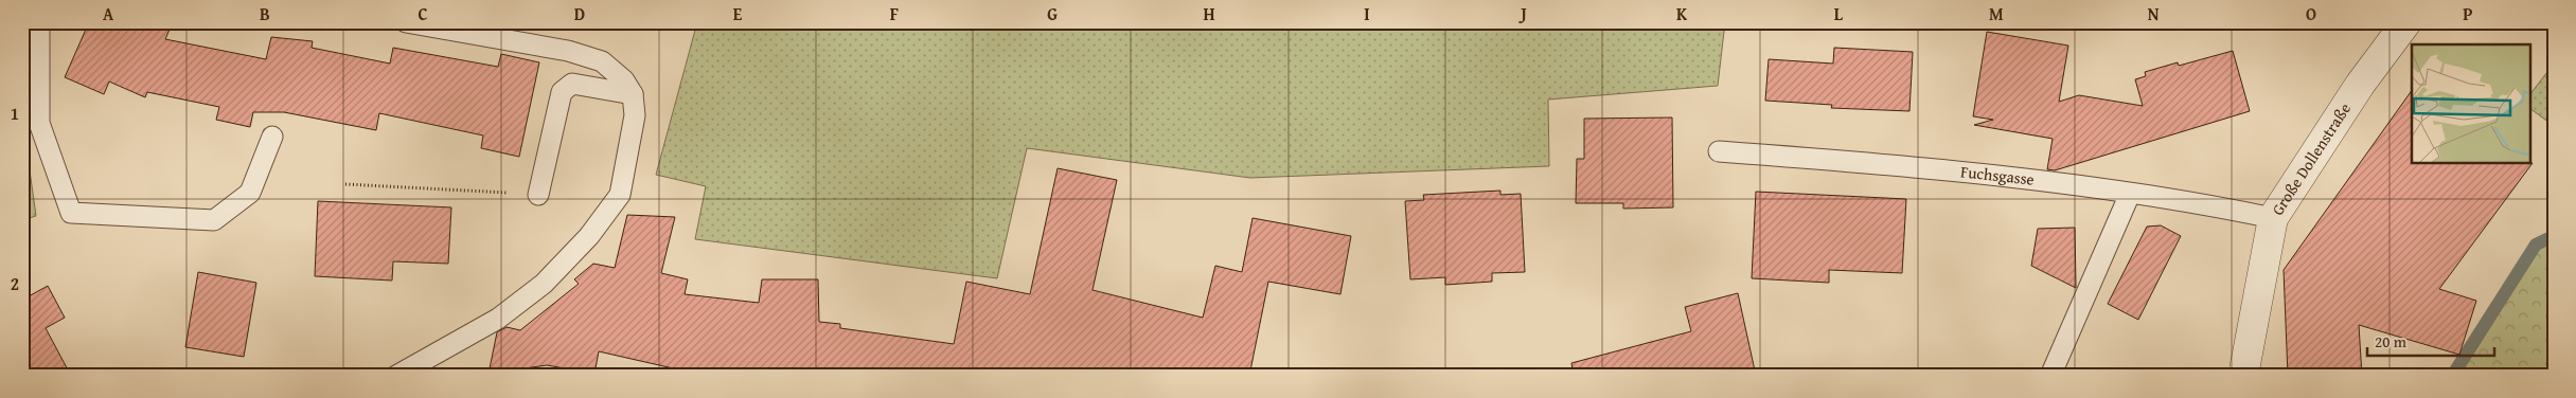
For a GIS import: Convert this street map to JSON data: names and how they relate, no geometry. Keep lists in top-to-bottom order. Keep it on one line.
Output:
{"streets":{"street":["Große Dollenstraße"],"lane":["Fuchsgasse"]},"crossings":[["Große Dollenstraße","Fuchsgasse"]],"scale_bar":"20 m","grid":{"columns":["A","B","C","D","E","F","G","H","I","J","K","L","M","N","O","P"],"rows":["1","2"]}}
